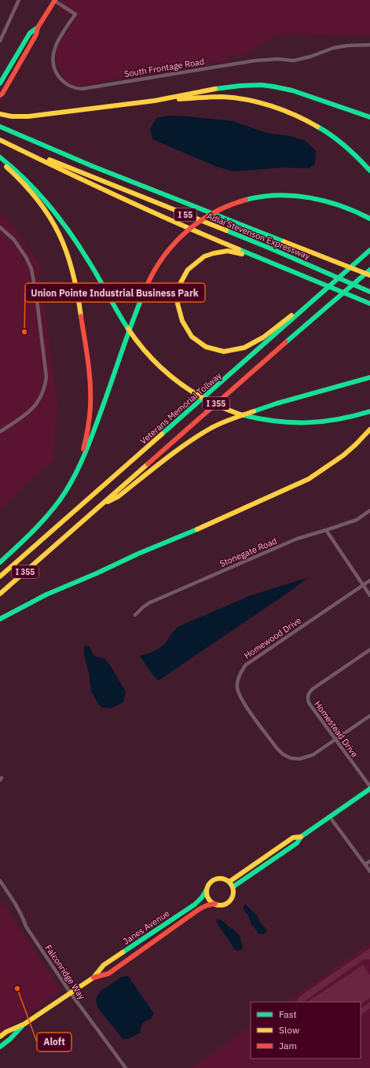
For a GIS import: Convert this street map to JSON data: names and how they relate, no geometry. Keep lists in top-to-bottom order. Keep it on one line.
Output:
{"streets":{"main road":["I 55","Adlai Stevenson Expressway","I 355","Veterans Memorial Tollway","Janes Avenue"],"street":["South Frontage Road","Stonegate Road","Homewood Drive","Homestead Drive","Falconridge Way"]},"crossings":[["Homewood Drive","Homestead Drive"],["Janes Avenue","Falconridge Way"]],"places":["Union Pointe Industrial Business Park","Aloft"],"legend":["Fast","Slow","Jam"]}
